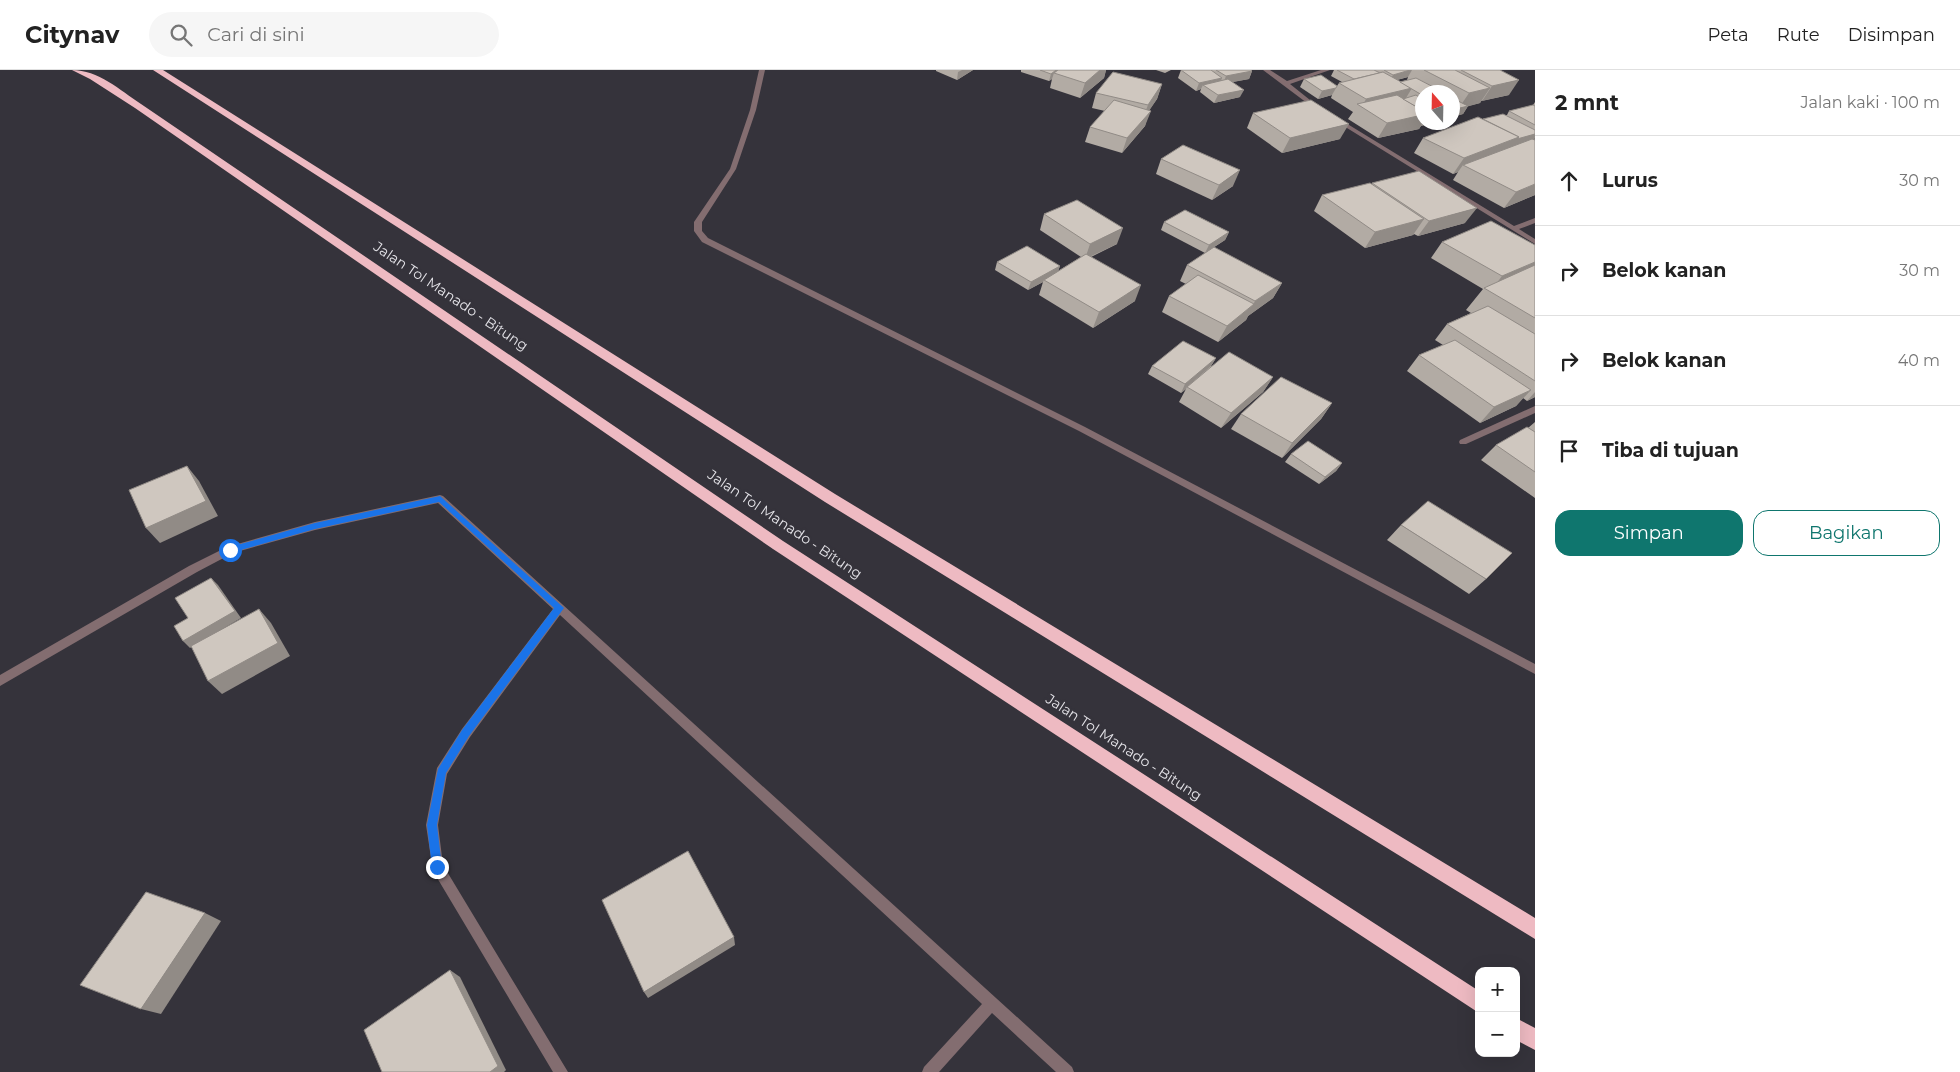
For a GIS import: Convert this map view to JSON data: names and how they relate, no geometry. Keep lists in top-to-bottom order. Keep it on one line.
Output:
{"streets":{"highway":["Jalan Tol Manado - Bitung"]},"north":"top","page":{"header":"Citynav","search":"Cari di sini","nav":["Peta","Rute","Disimpan"],"heading":["2 mnt","Jalan kaki · 100 m"],"list":[["Lurus","30 m"],["Belok kanan","30 m"],["Belok kanan","40 m"],"Tiba di tujuan"],"buttons":["Simpan","Bagikan"],"map_buttons":["+","−"]}}
